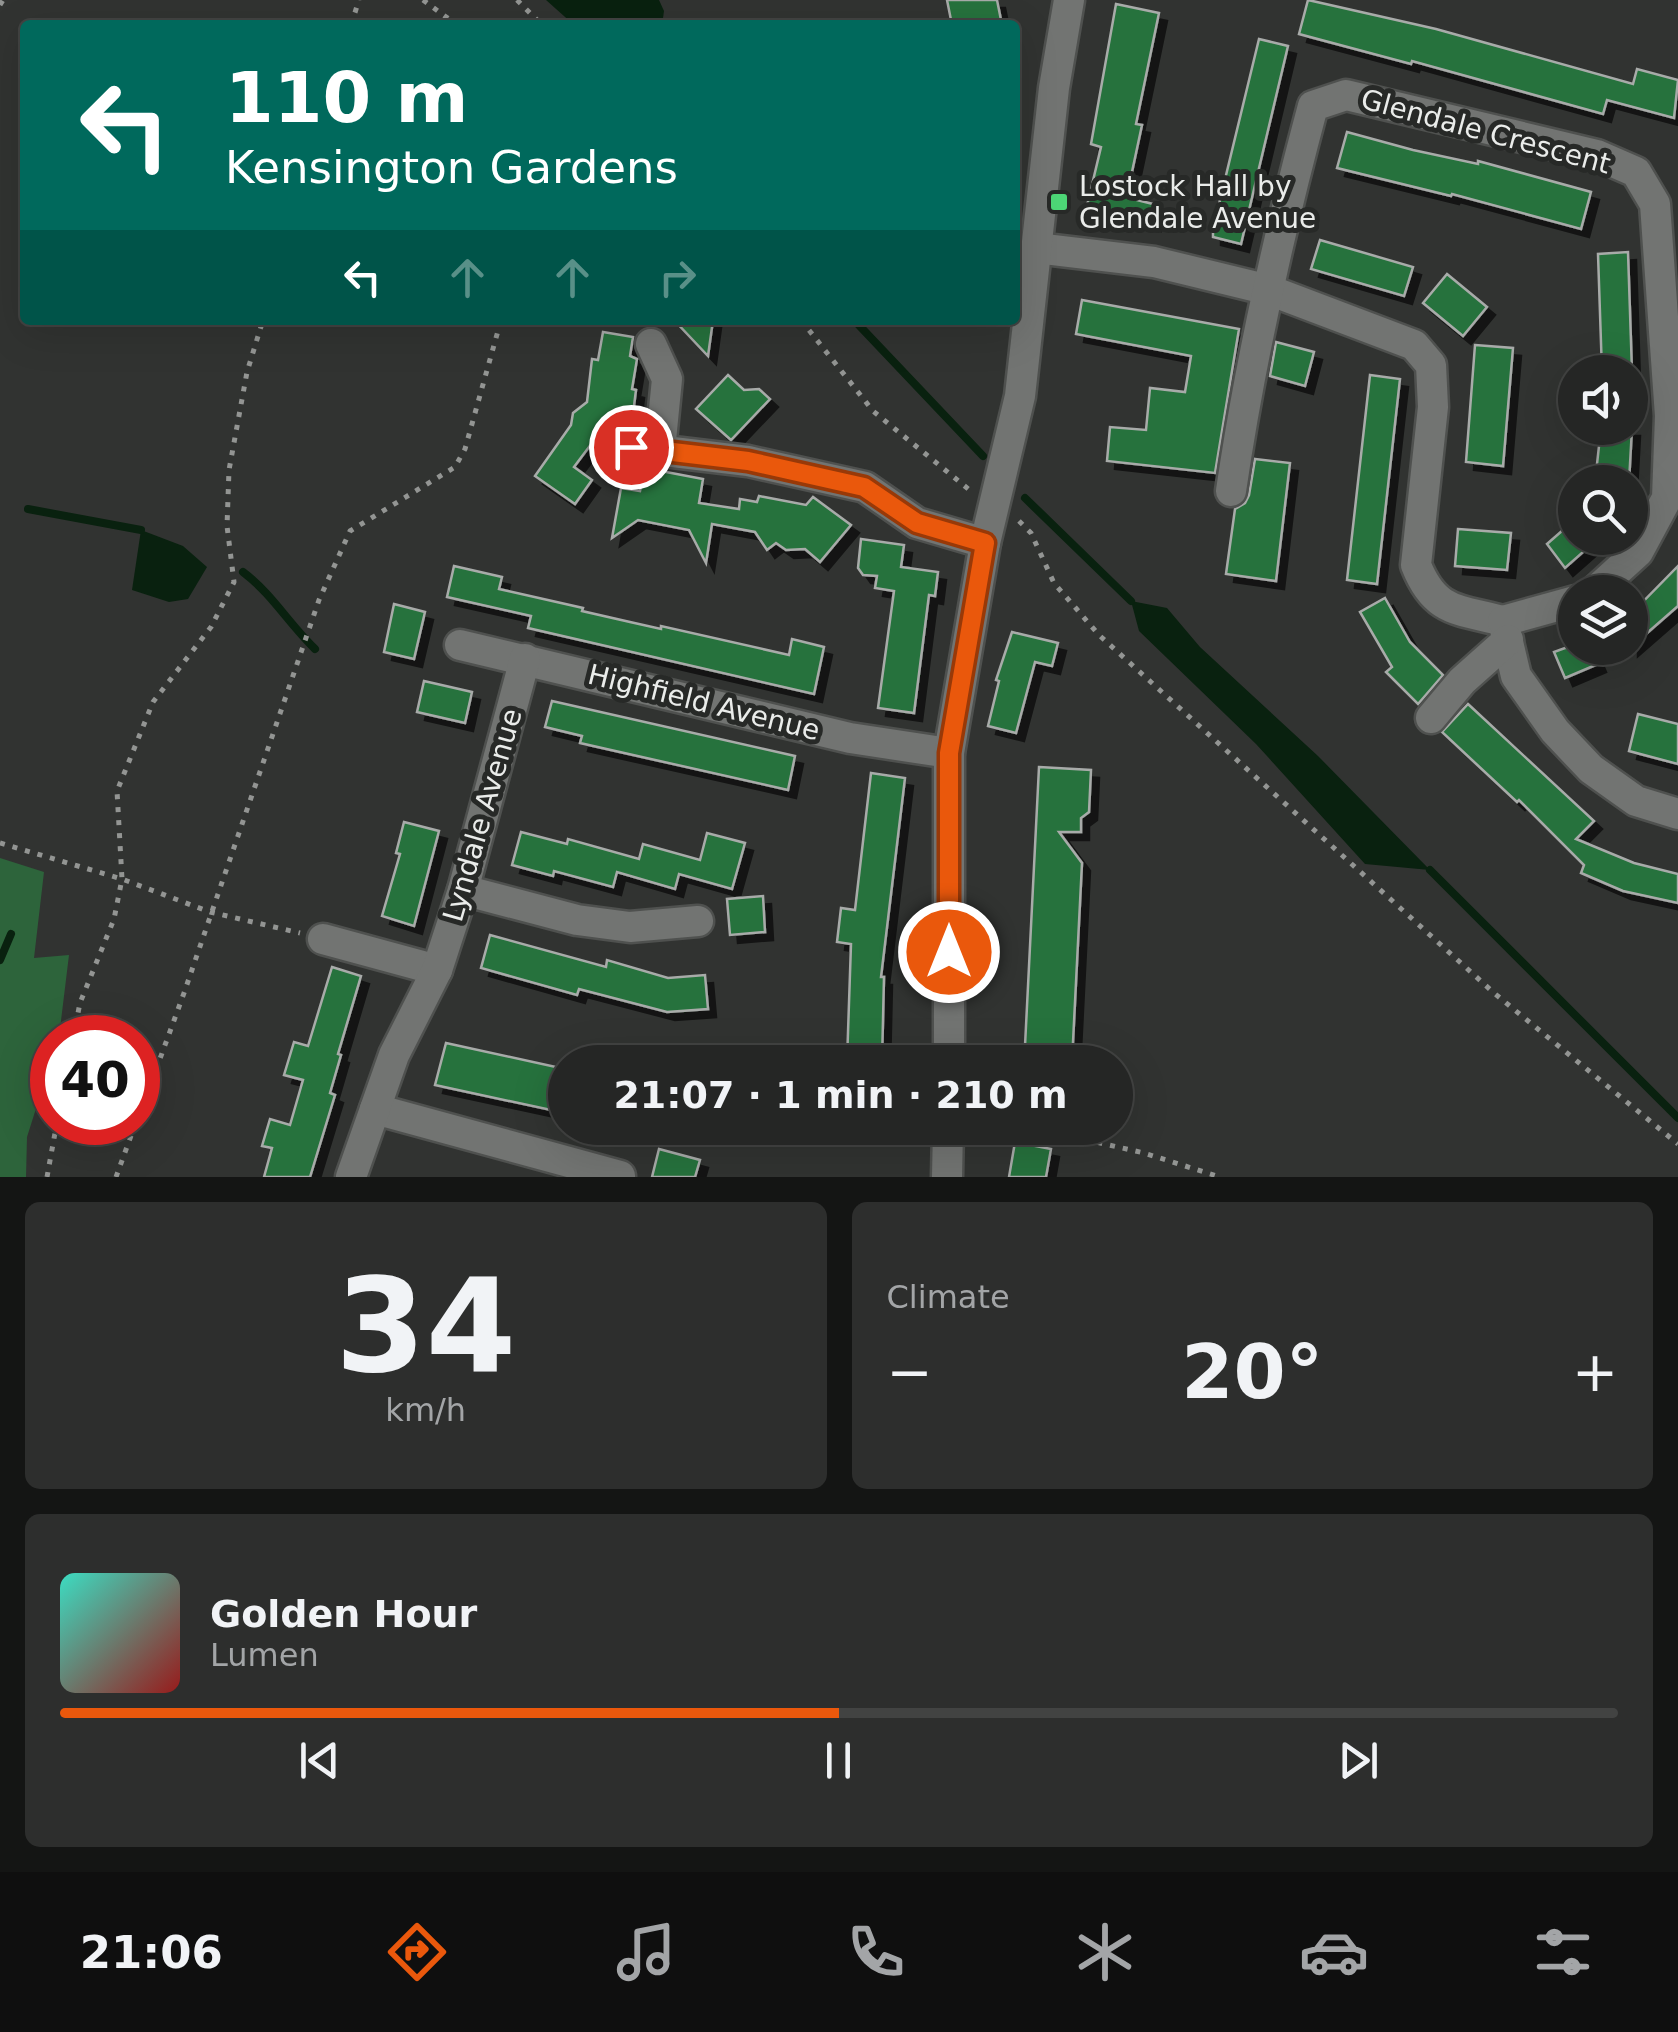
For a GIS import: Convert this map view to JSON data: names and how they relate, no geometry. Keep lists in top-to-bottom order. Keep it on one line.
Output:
{"streets":{"street":["Glendale Crescent","Highfield Avenue","Lyndale Avenue"]},"crossings":[["Highfield Avenue","Lyndale Avenue"]],"places":{"transit":["Lostock Hall by Glendale Avenue"]},"page":{"turn":["110 m","Kensington Gardens"],"limit":"40","trip":"21:07 · 1 min · 210 m","tile":[["34","km/h"],"Climate"],"heat":["−","20°","+"],"song":["Golden Hour","Lumen"],"tabs":"21:06"}}
